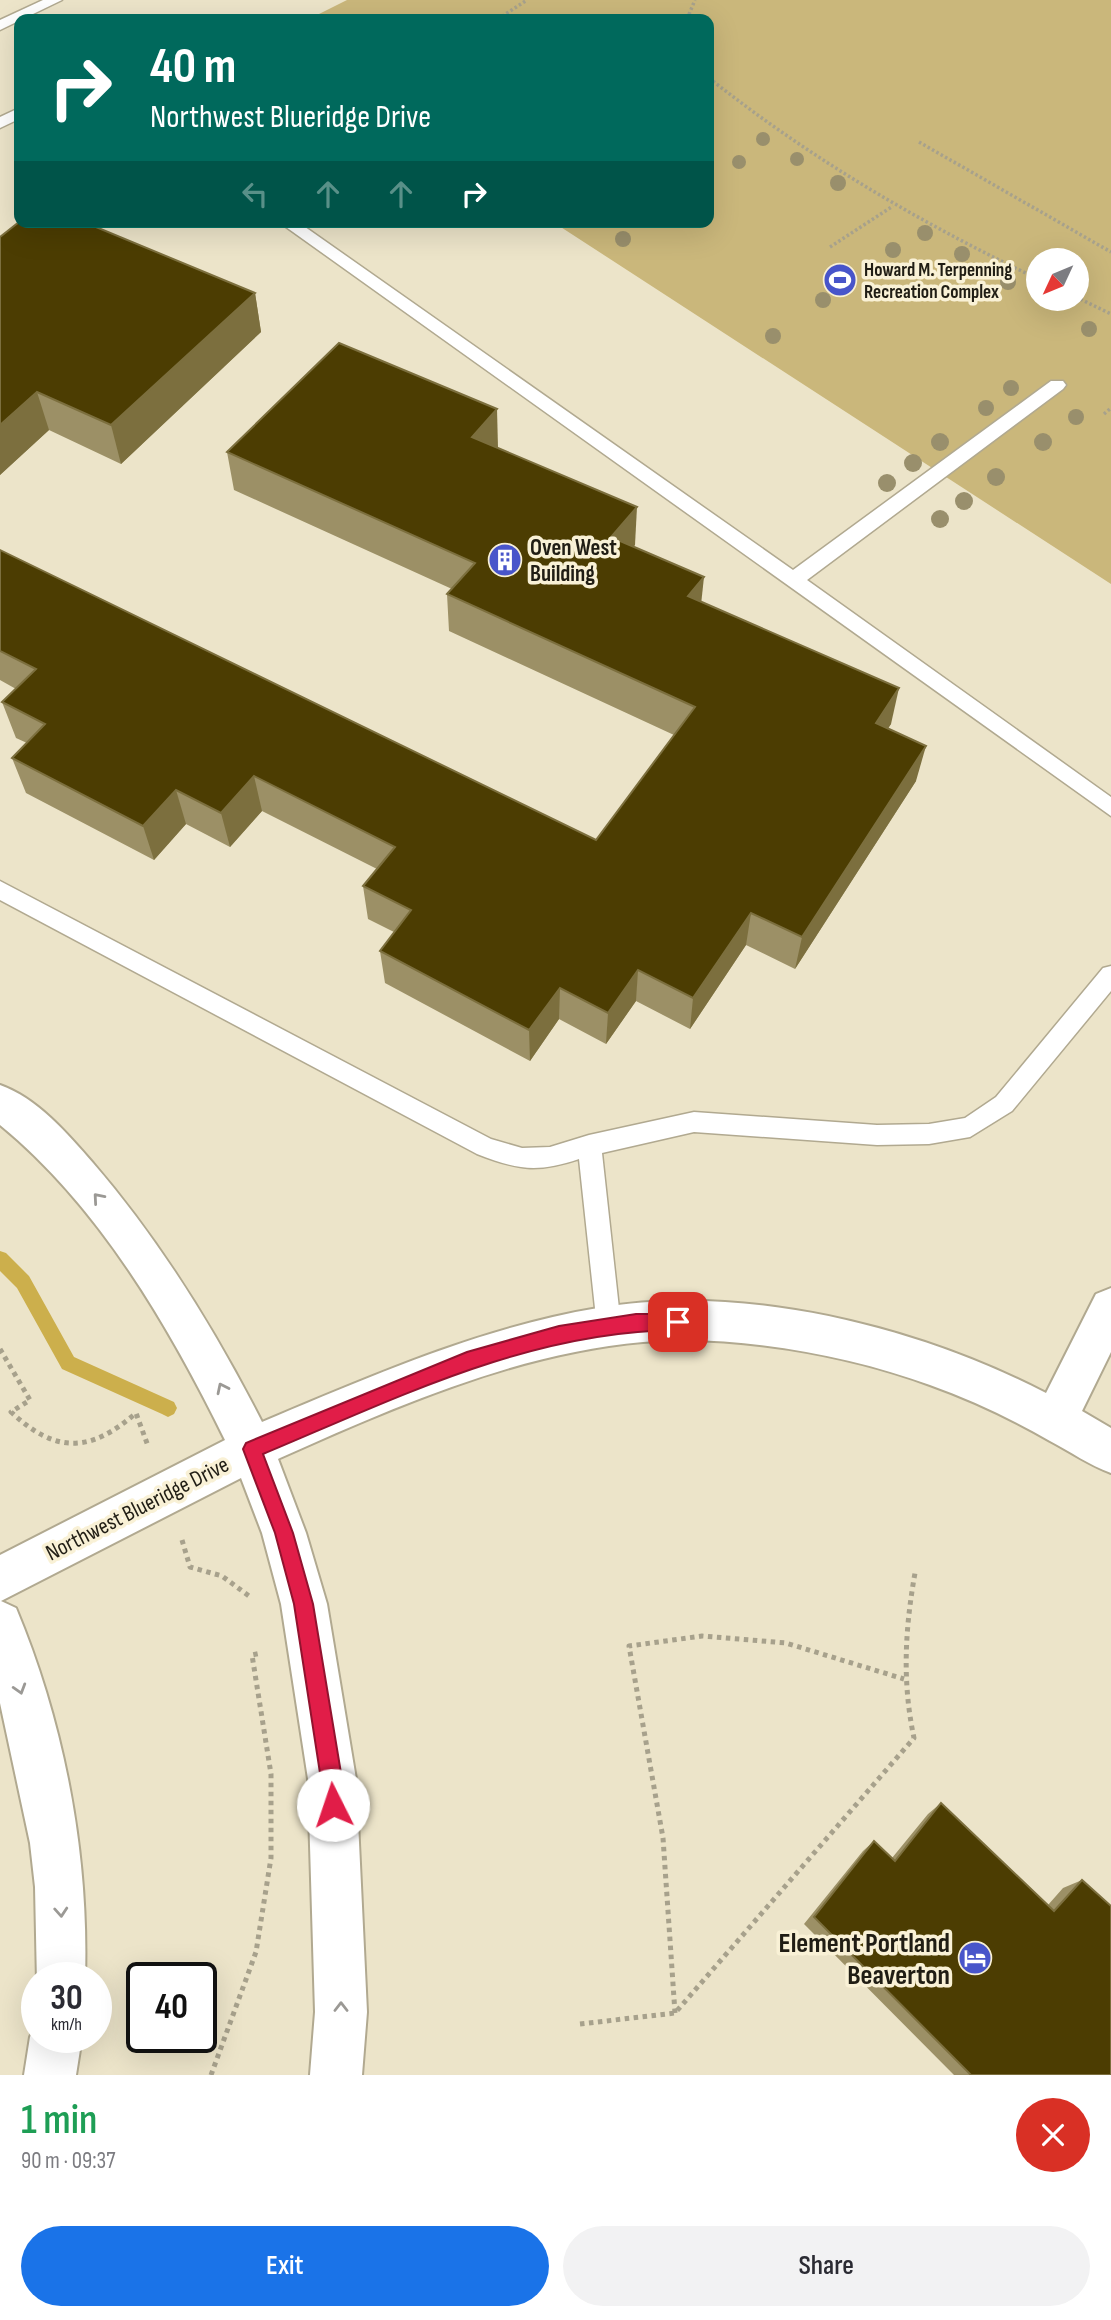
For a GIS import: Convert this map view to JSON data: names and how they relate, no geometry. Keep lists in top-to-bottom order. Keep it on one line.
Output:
{"streets":{"street":["Northwest Blueridge Drive"]},"places":{"sports":["Howard M. Terpenning Recreation Complex"],"building":["Oven West Building"],"hotel":["Element Portland Beaverton"]},"north":"bottom left","page":{"turn":["40 m","Northwest Blueridge Drive"],"speed":"30 km/h","limit":"40","heading":["1 min","90 m · 09:37"],"buttons":["Exit","Share"]}}
